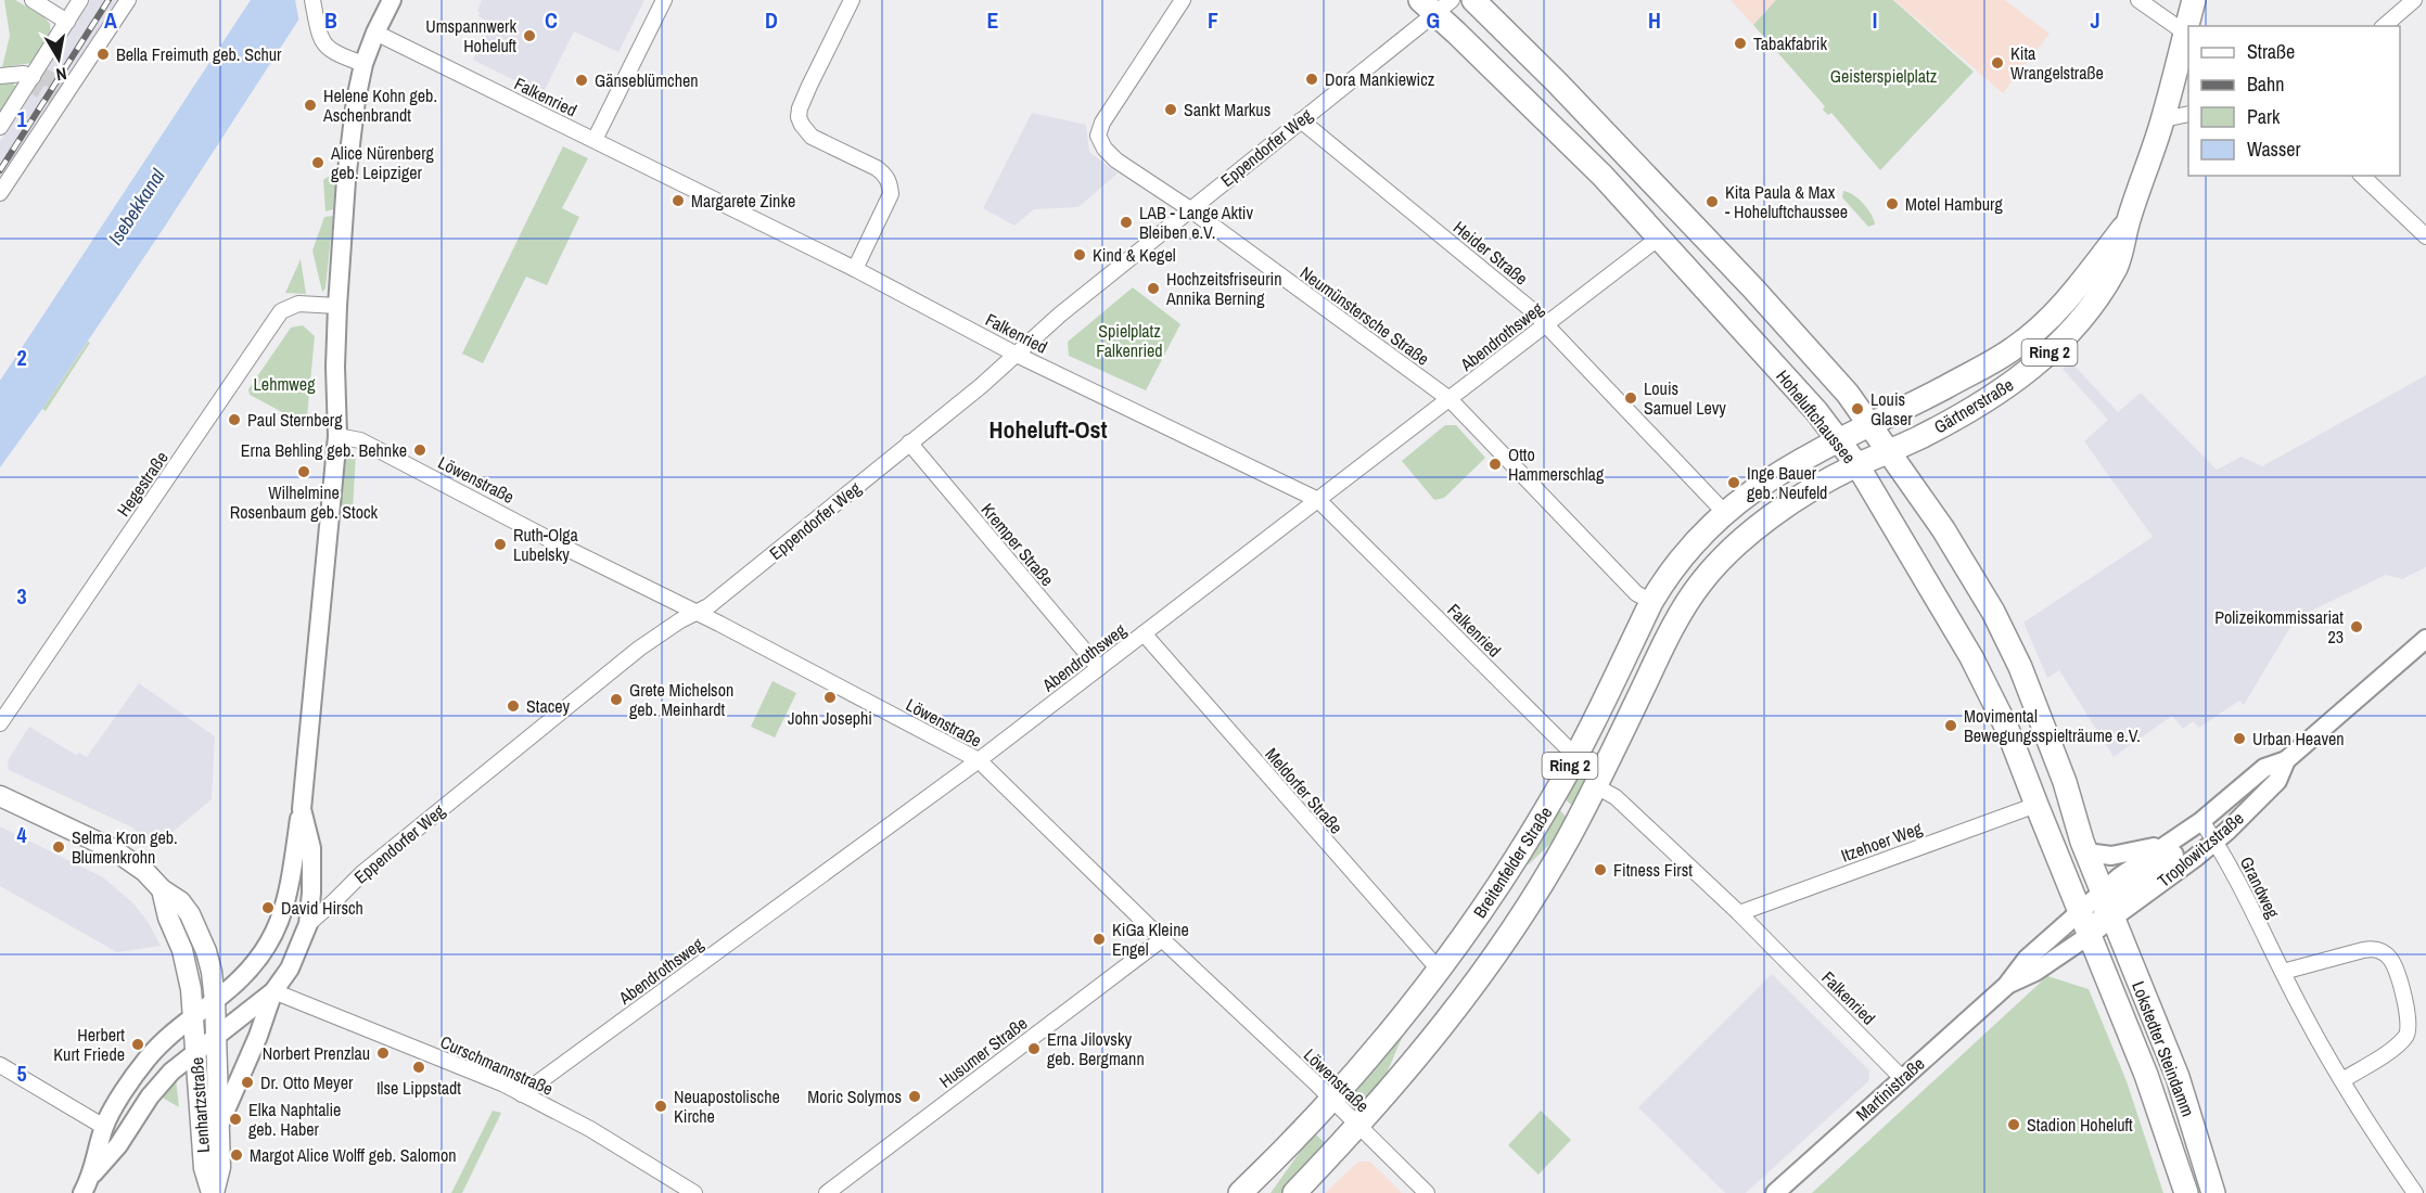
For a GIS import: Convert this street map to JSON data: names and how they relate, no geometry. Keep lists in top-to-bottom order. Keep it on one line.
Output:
{"streets":{"main road":["Ring 2","Gärtnerstraße","Hoheluftchaussee","Breitenfelder Straße","Lokstedter Steindamm","Lenhartzstraße"],"street":["Falkenried","Eppendorfer Weg","Heider Straße","Neumünstersche Straße","Abendrothsweg","Löwenstraße","Hegestraße","Kremper Straße","Meldorfer Straße","Itzehoer Weg","Troplowitzstraße","Grandweg","Husumer Straße","Curschmannstraße","Martinistraße"]},"crossings":[["Falkenried","Eppendorfer Weg"],["Falkenried","Abendrothsweg"],["Falkenried","Itzehoer Weg"],["Falkenried","Breitenfelder Straße"],["Falkenried","Martinistraße"],["Eppendorfer Weg","Heider Straße"],["Eppendorfer Weg","Neumünstersche Straße"],["Eppendorfer Weg","Hoheluftchaussee"],["Eppendorfer Weg","Löwenstraße"],["Eppendorfer Weg","Kremper Straße"],["Eppendorfer Weg","Curschmannstraße"],["Eppendorfer Weg","Lenhartzstraße"],["Heider Straße","Abendrothsweg"],["Heider Straße","Breitenfelder Straße"],["Neumünstersche Straße","Abendrothsweg"],["Neumünstersche Straße","Breitenfelder Straße"],["Abendrothsweg","Hoheluftchaussee"],["Abendrothsweg","Löwenstraße"],["Abendrothsweg","Kremper Straße"],["Abendrothsweg","Meldorfer Straße"],["Abendrothsweg","Curschmannstraße"],["Gärtnerstraße","Hoheluftchaussee"],["Gärtnerstraße","Breitenfelder Straße"],["Hoheluftchaussee","Itzehoer Weg"],["Hoheluftchaussee","Troplowitzstraße"],["Hoheluftchaussee","Breitenfelder Straße"],["Hoheluftchaussee","Lokstedter Steindamm"],["Hoheluftchaussee","Martinistraße"],["Löwenstraße","Breitenfelder Straße"],["Löwenstraße","Husumer Straße"],["Meldorfer Straße","Breitenfelder Straße"],["Troplowitzstraße","Grandweg"],["Troplowitzstraße","Lokstedter Steindamm"],["Troplowitzstraße","Martinistraße"],["Lokstedter Steindamm","Martinistraße"]],"districts":["Hoheluft-Ost"],"water":["Isebekkanal"],"parks":["Geisterspielplatz","Spielplatz Falkenried","Lehmweg"],"places":["Umspannwerk Hoheluft","Tabakfabrik","Bella Freimuth geb. Schur","Kita Wrangelstraße","Dora Mankiewicz","Gänseblümchen","Helene Kohn geb. Aschenbrandt","Sankt Markus","Alice Nürenberg geb. Leipziger","Margarete Zinke","Kita Paula & Max - Hoheluftchaussee","Motel Hamburg","LAB - Lange Aktiv Bleiben e.V.","Kind & Kegel","Hochzeitsfriseurin Annika Berning","Louis Samuel Levy","Louis Glaser","Paul Sternberg","Erna Behling geb. Behnke","Otto Hammerschlag","Wilhelmine Rosenbaum geb. Stock","Inge Bauer geb. Neufeld","Ruth-Olga Lubelsky","Polizeikommissariat 23","John Josephi","Grete Michelson geb. Meinhardt","Stacey","Movimental Bewegungsspielträume e.V.","Urban Heaven","Selma Kron geb. Blumenkrohn","Fitness First","David Hirsch","KiGa Kleine Engel","Herbert Kurt Friede","Erna Jilovsky geb. Bergmann","Norbert Prenzlau","Ilse Lippstadt","Dr. Otto Meyer","Moric Solymos","Neuapostolische Kirche","Elka Naphtalie geb. Haber","Stadion Hoheluft","Margot Alice Wolff geb. Salomon"],"legend":["Straße","Bahn","Park","Wasser"],"north":"bottom","grid":{"columns":["A","B","C","D","E","F","G","H","I","J"],"rows":["1","2","3","4","5"]}}
